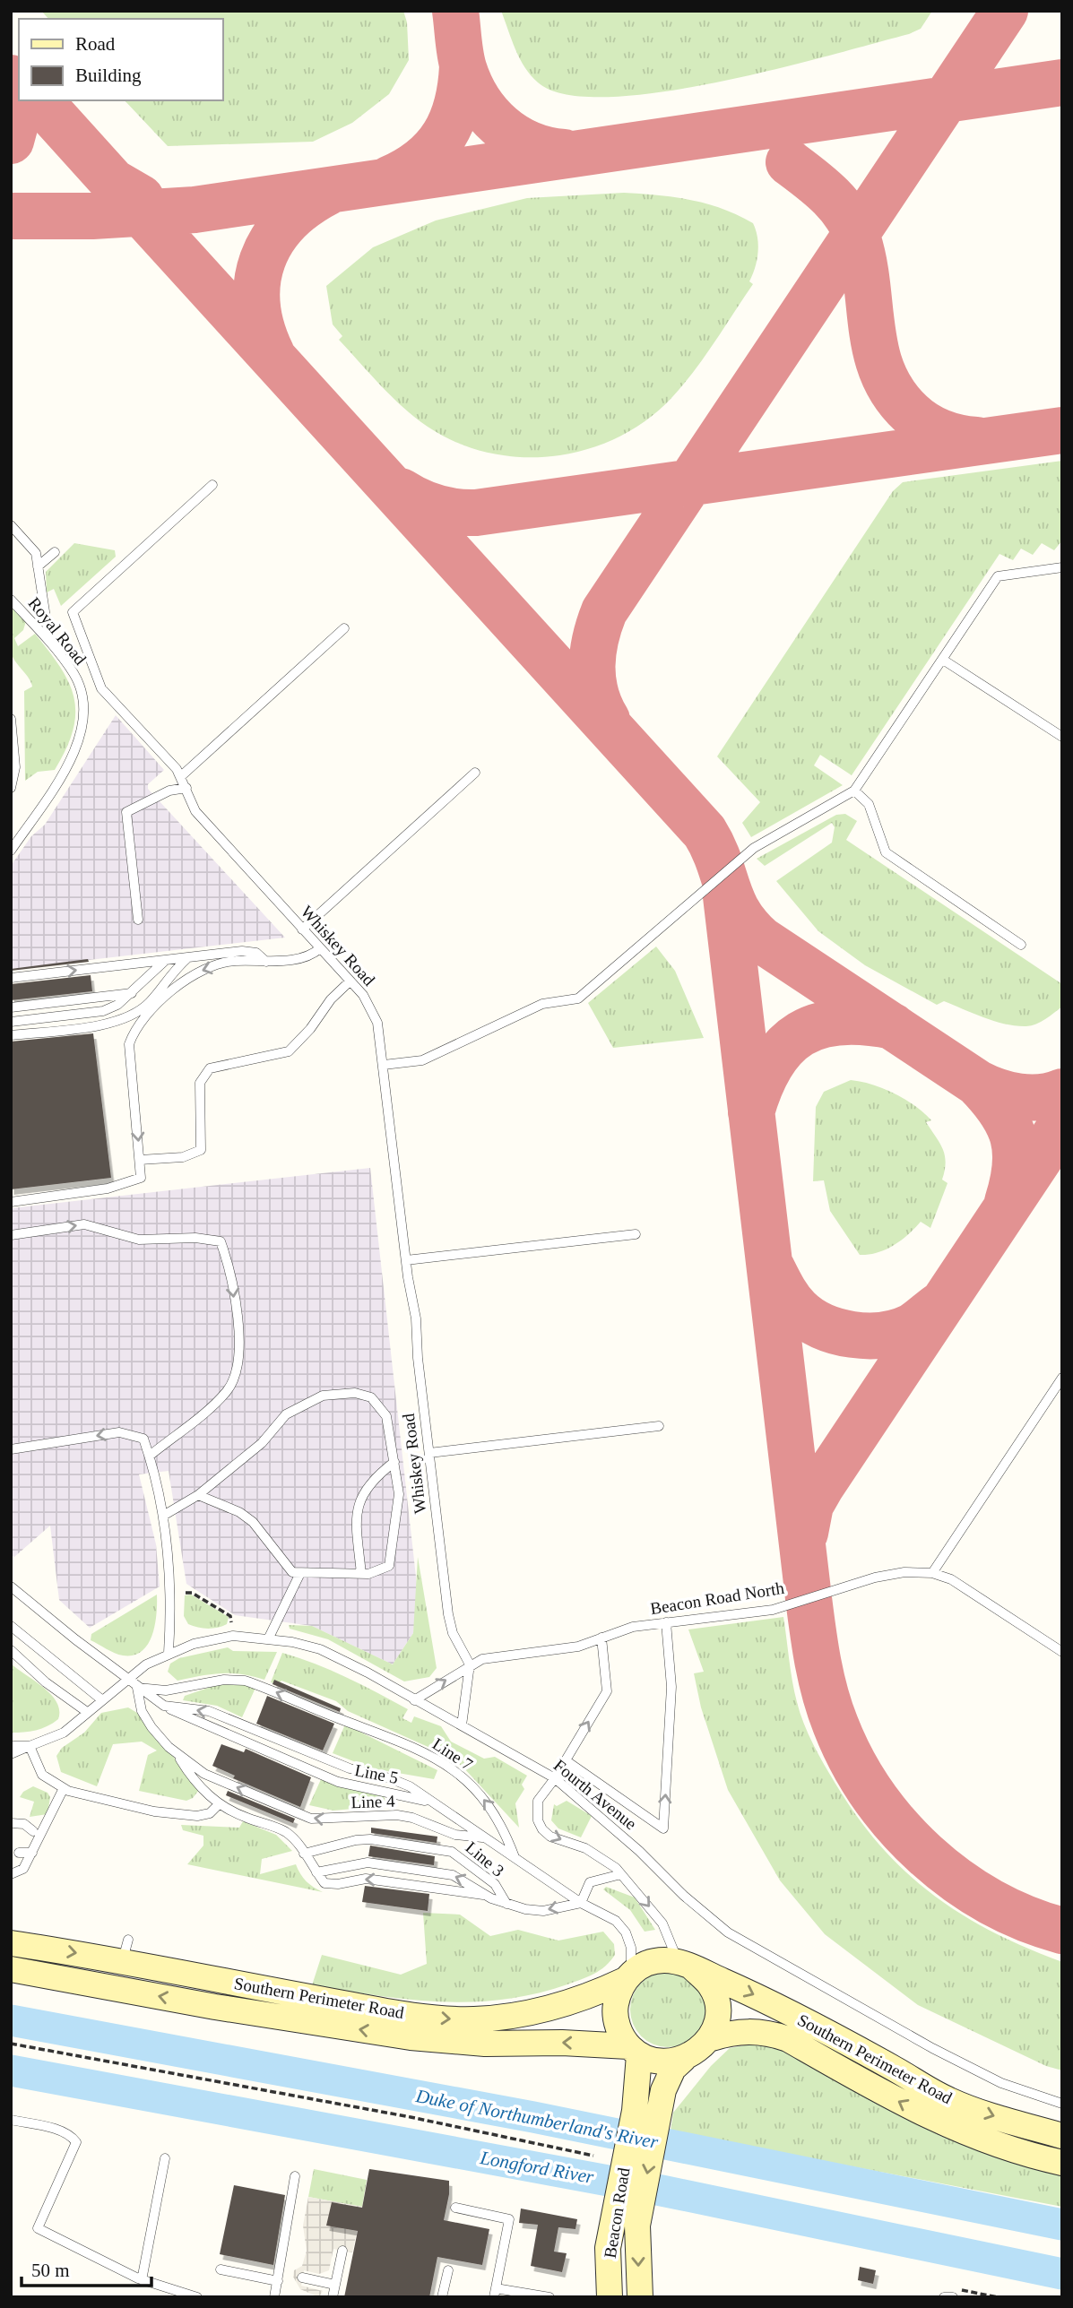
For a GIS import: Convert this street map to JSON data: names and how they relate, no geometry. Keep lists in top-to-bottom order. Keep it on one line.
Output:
{"streets":{"street":["Southern Perimeter Road","Beacon Road"],"lane":["Royal Road","Whiskey Road","Beacon Road North","Line 7","Line 5","Fourth Avenue","Line 4","Line 3"]},"crossings":[["Whiskey Road","Beacon Road North"],["Beacon Road North","Fourth Avenue"],["Line 7","Line 5"],["Southern Perimeter Road","Beacon Road"]],"water":["Duke of Northumberland's River","Longford River"],"legend":["Road","Building"],"scale_bar":"50 m"}
